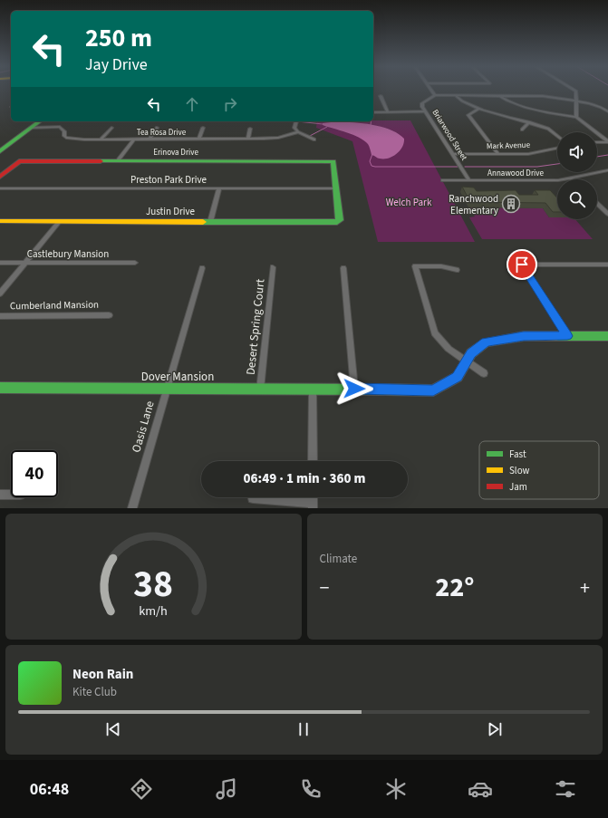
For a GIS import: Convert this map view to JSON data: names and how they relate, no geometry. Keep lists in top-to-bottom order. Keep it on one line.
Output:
{"streets":{"main road":["Erinova Drive","Justin Drive","Dover Mansion"],"street":["Tea Rosa Drive","Briarwood Street","Mark Avenue","Annawood Drive","Preston Park Drive","Castlebury Mansion","Cumberland Mansion","Desert Spring Court","Oasis Lane"]},"crossings":[["Briarwood Street","Mark Avenue"],["Briarwood Street","Annawood Drive"],["Erinova Drive","Preston Park Drive"],["Erinova Drive","Justin Drive"],["Preston Park Drive","Justin Drive"],["Desert Spring Court","Dover Mansion"],["Dover Mansion","Oasis Lane"]],"parks":["Welch Park"],"places":{"building":["Ranchwood Elementary"]},"legend":["Fast","Slow","Jam"],"page":{"turn":["250 m","Jay Drive"],"limit":"40","trip":"06:49 · 1 min · 360 m","tile":"Climate","heat":["−","22°","+"],"song":["Neon Rain","Kite Club"],"tabs":"06:48","gauge":["38","km/h"]}}
